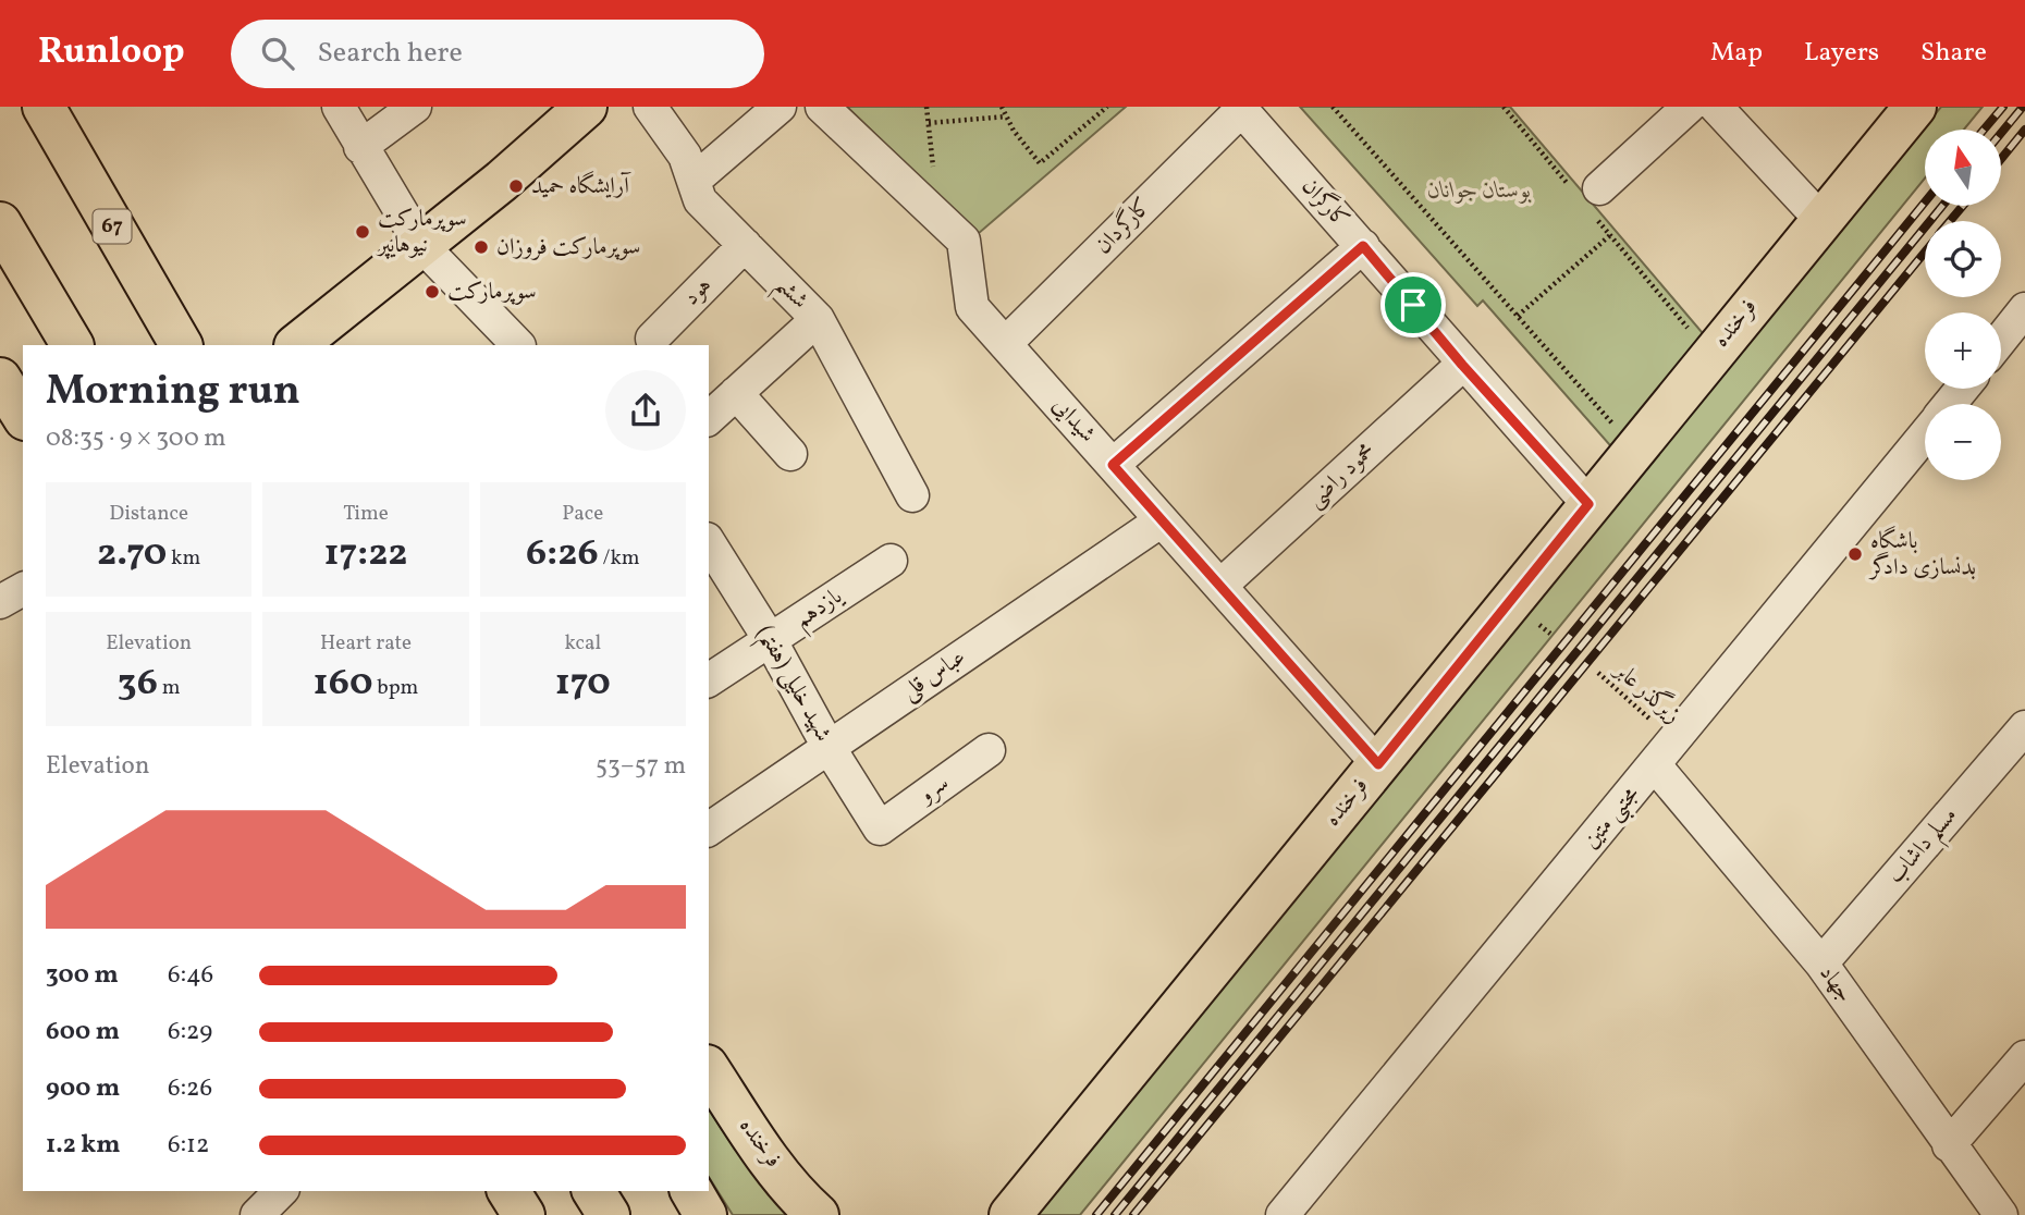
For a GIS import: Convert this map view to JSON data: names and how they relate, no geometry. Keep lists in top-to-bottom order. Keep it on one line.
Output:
{"streets":{"main road":["67","فرخنده"],"street":["کارگران","کارگردان","هود","ششم","شیدایی","محمود راضی","یازدهم","عباس قلی","شهید خلیلی (هفتم)","سرو","مجتبی متین","مسلم داشاب","جهاد"],"path":["زیرگذر عابر"]},"crossings":[["کارگران","کارگردان"],["کارگران","فرخنده"],["کارگران","محمود راضی"],["کارگردان","شیدایی"],["هود","ششم"],["فرخنده","شیدایی"],["شیدایی","محمود راضی"],["شیدایی","عباس قلی"],["یازدهم","شهید خلیلی (هفتم)"],["عباس قلی","شهید خلیلی (هفتم)"],["شهید خلیلی (هفتم)","سرو"],["زیرگذر عابر","مجتبی متین"],["زیرگذر عابر","جهاد"],["مجتبی متین","جهاد"],["مسلم داشاب","جهاد"]],"parks":["بوستان جوانان"],"places":["آرایشگاه حمید","سوپرمارکت نیوهایپر","سوپرمارکت فروزان","سوپرمارکت","باشگاه بدنسازی دادگر"],"north":"top","page":{"header":"Runloop","search":"Search here","nav":["Map","Layers","Share"],"map_buttons":["+","−"],"heading":["Morning run","08:35 · 9 × 300 m"],"stats":[["Distance","2.70 km"],["Time","17:22"],["Pace","6:26 /km"],["Elevation","36 m"],["Heart rate","160 bpm"],["kcal","170"]],"chart":["Elevation","53–57 m"],"list":[{"name":"300 m","note":"6:46"},{"name":"600 m","note":"6:29"},{"name":"900 m","note":"6:26"},{"name":"1.2 km","note":"6:12"}]}}
